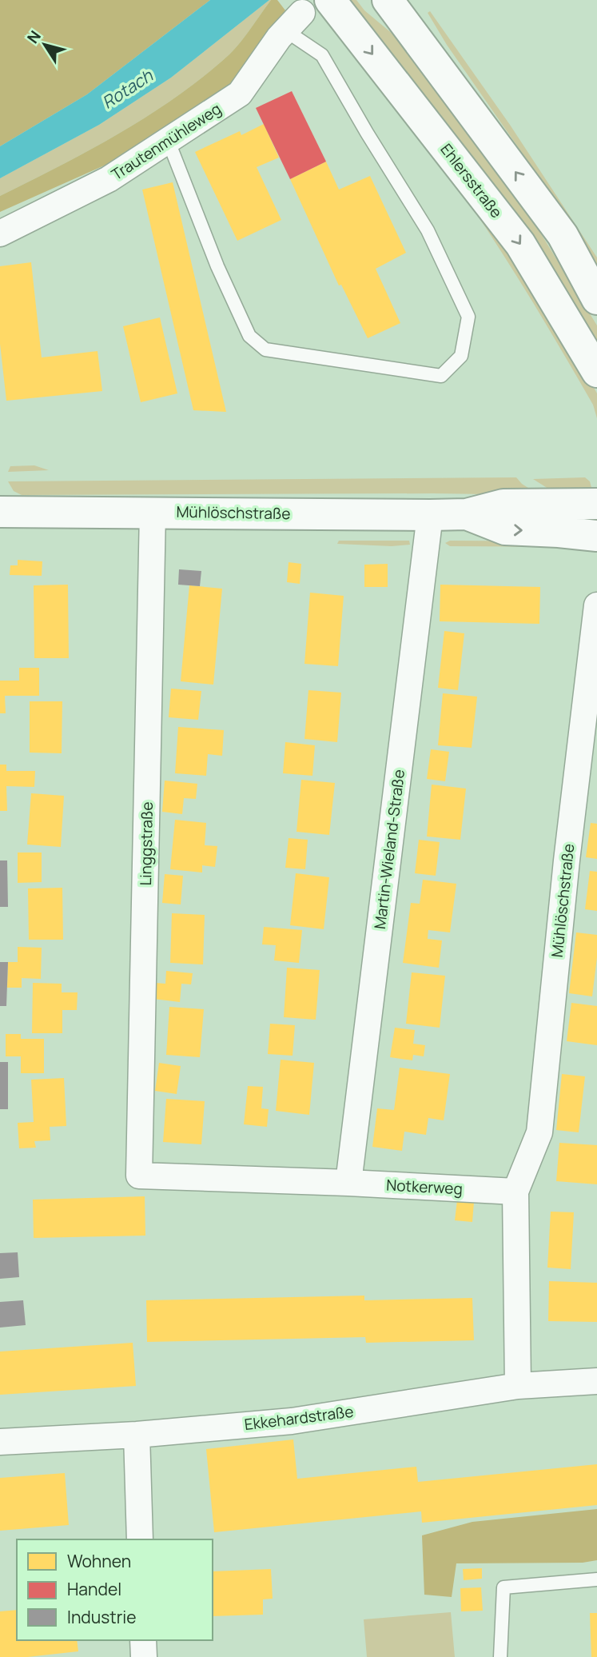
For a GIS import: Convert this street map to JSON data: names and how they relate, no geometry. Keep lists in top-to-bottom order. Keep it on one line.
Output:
{"streets":{"street":["Trautenmühleweg","Ehlersstraße","Mühlöschstraße","Linggstraße","Martin-Wieland-Straße","Notkerweg","Ekkehardstraße"]},"crossings":[["Mühlöschstraße","Linggstraße"],["Mühlöschstraße","Martin-Wieland-Straße"],["Mühlöschstraße","Notkerweg"],["Linggstraße","Notkerweg"],["Martin-Wieland-Straße","Notkerweg"]],"water":["Rotach"],"legend":["Wohnen","Handel","Industrie"],"north":"top left"}
